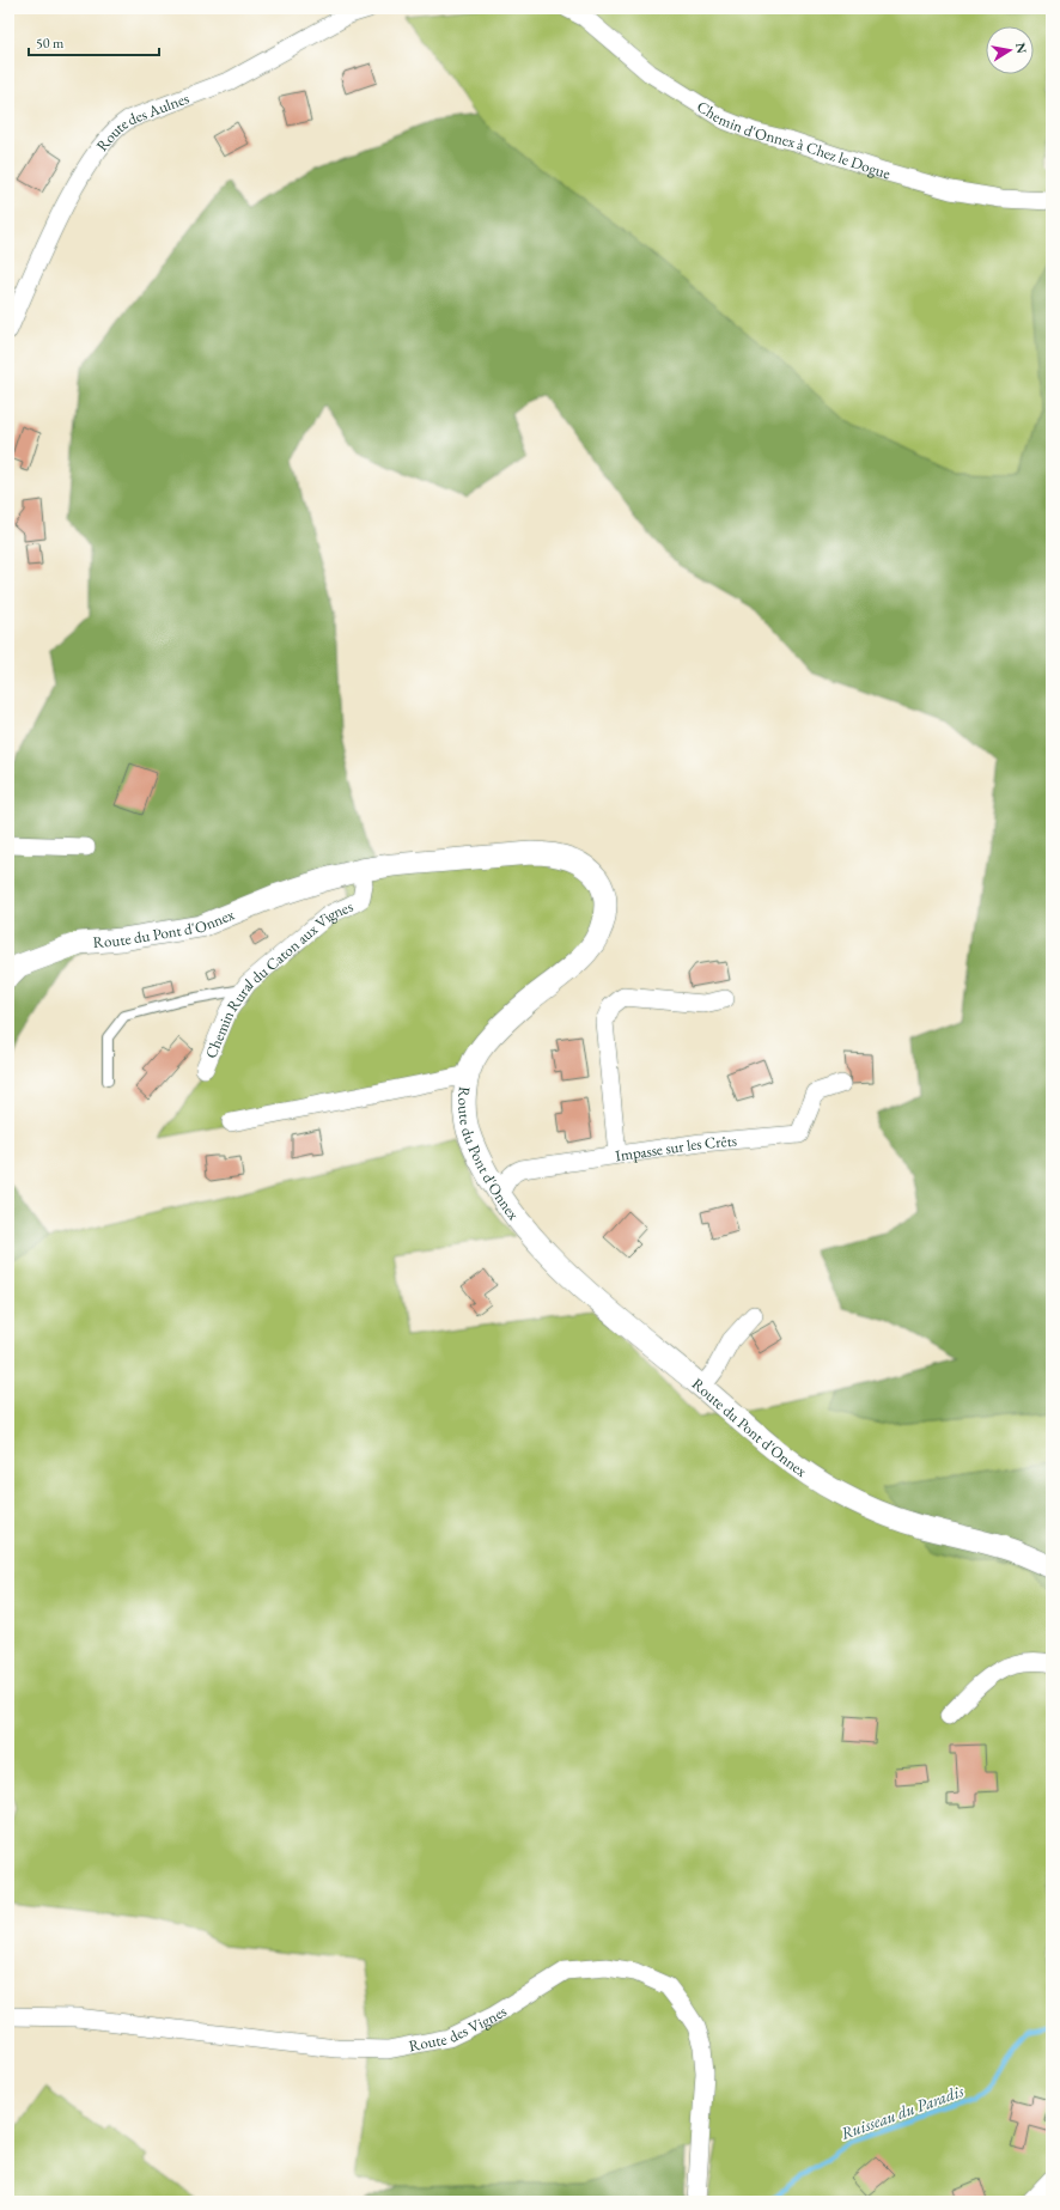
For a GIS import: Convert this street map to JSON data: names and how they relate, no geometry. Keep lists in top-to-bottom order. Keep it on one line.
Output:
{"streets":{"street":["Route des Aulnes","Chemin d'Onnex à Chez le Dogue","Route du Pont d'Onnex","Chemin Rural du Caton aux Vignes","Impasse sur les Crêts","Route des Vignes"]},"crossings":[["Route du Pont d'Onnex","Chemin Rural du Caton aux Vignes"],["Route du Pont d'Onnex","Impasse sur les Crêts"]],"water":["Ruisseau du Paradis"],"scale_bar":"50 m","north":"right"}
